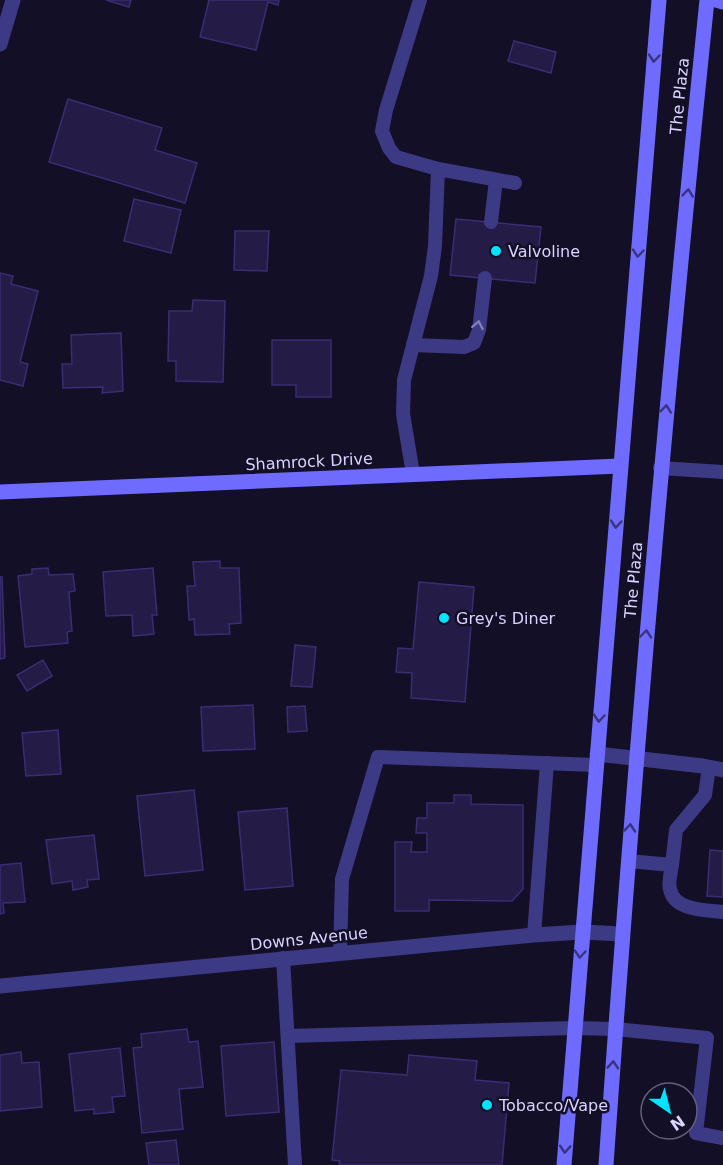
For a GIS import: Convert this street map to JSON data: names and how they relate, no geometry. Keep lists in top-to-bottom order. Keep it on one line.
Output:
{"streets":{"main road":["The Plaza","Shamrock Drive"],"street":["Downs Avenue"]},"crossings":[["The Plaza","Shamrock Drive"],["The Plaza","Downs Avenue"]],"places":["Valvoline","Grey's Diner","Tobacco/Vape"],"north":"bottom right"}
